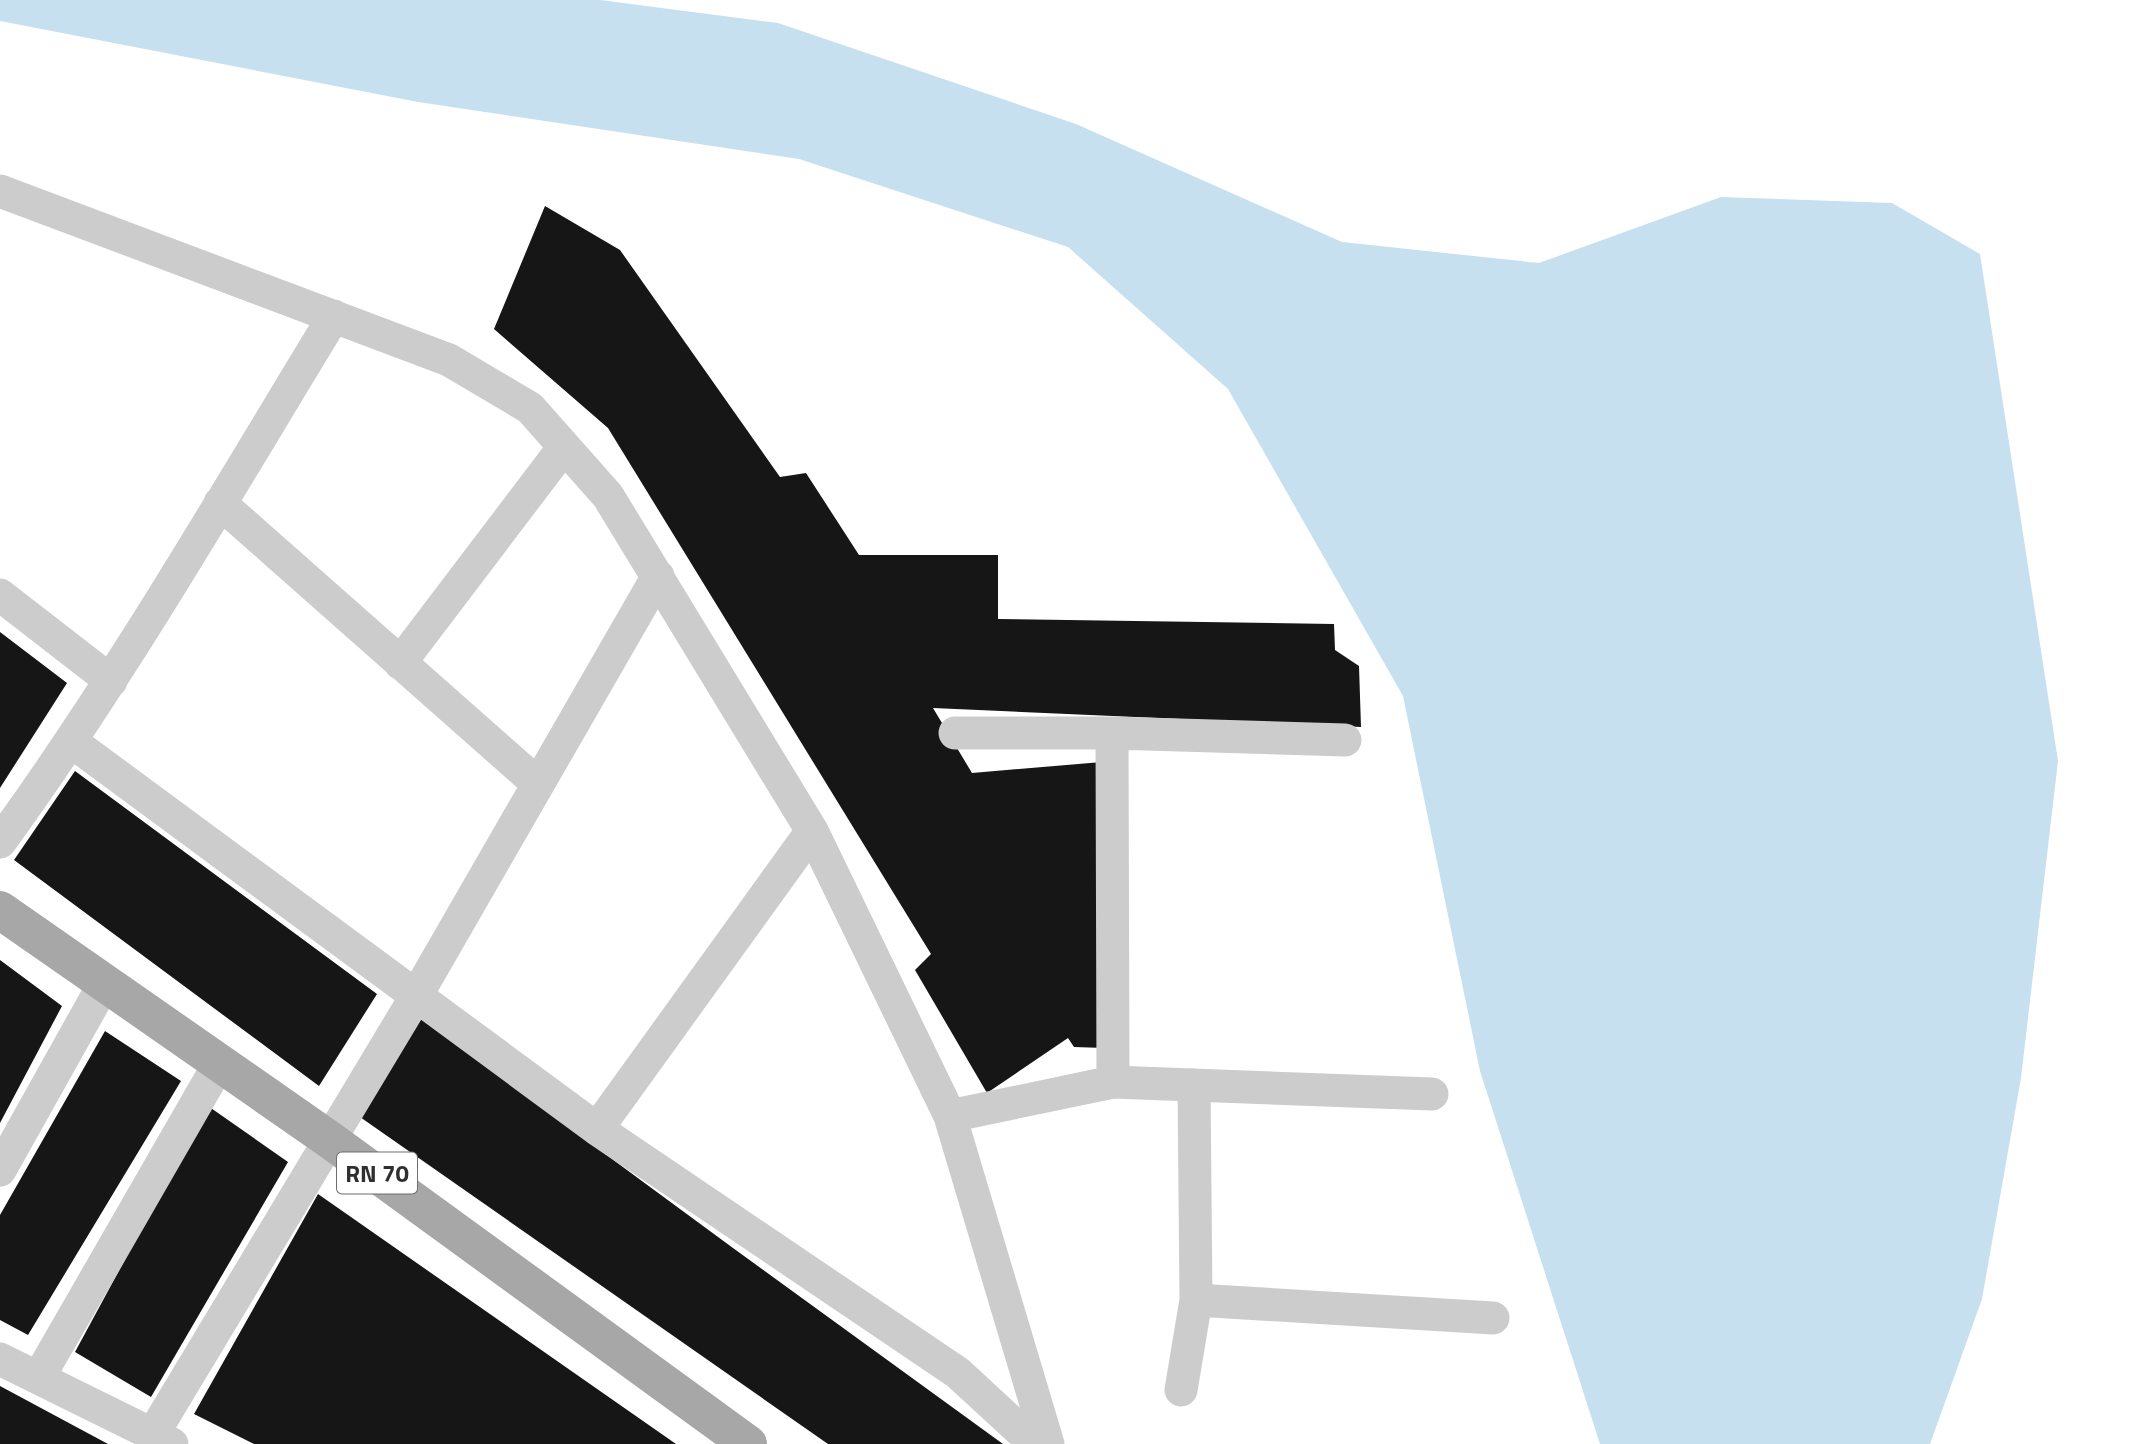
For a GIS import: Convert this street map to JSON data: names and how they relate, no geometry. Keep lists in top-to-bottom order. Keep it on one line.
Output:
{"streets":{"main road":["RN 70"]}}
